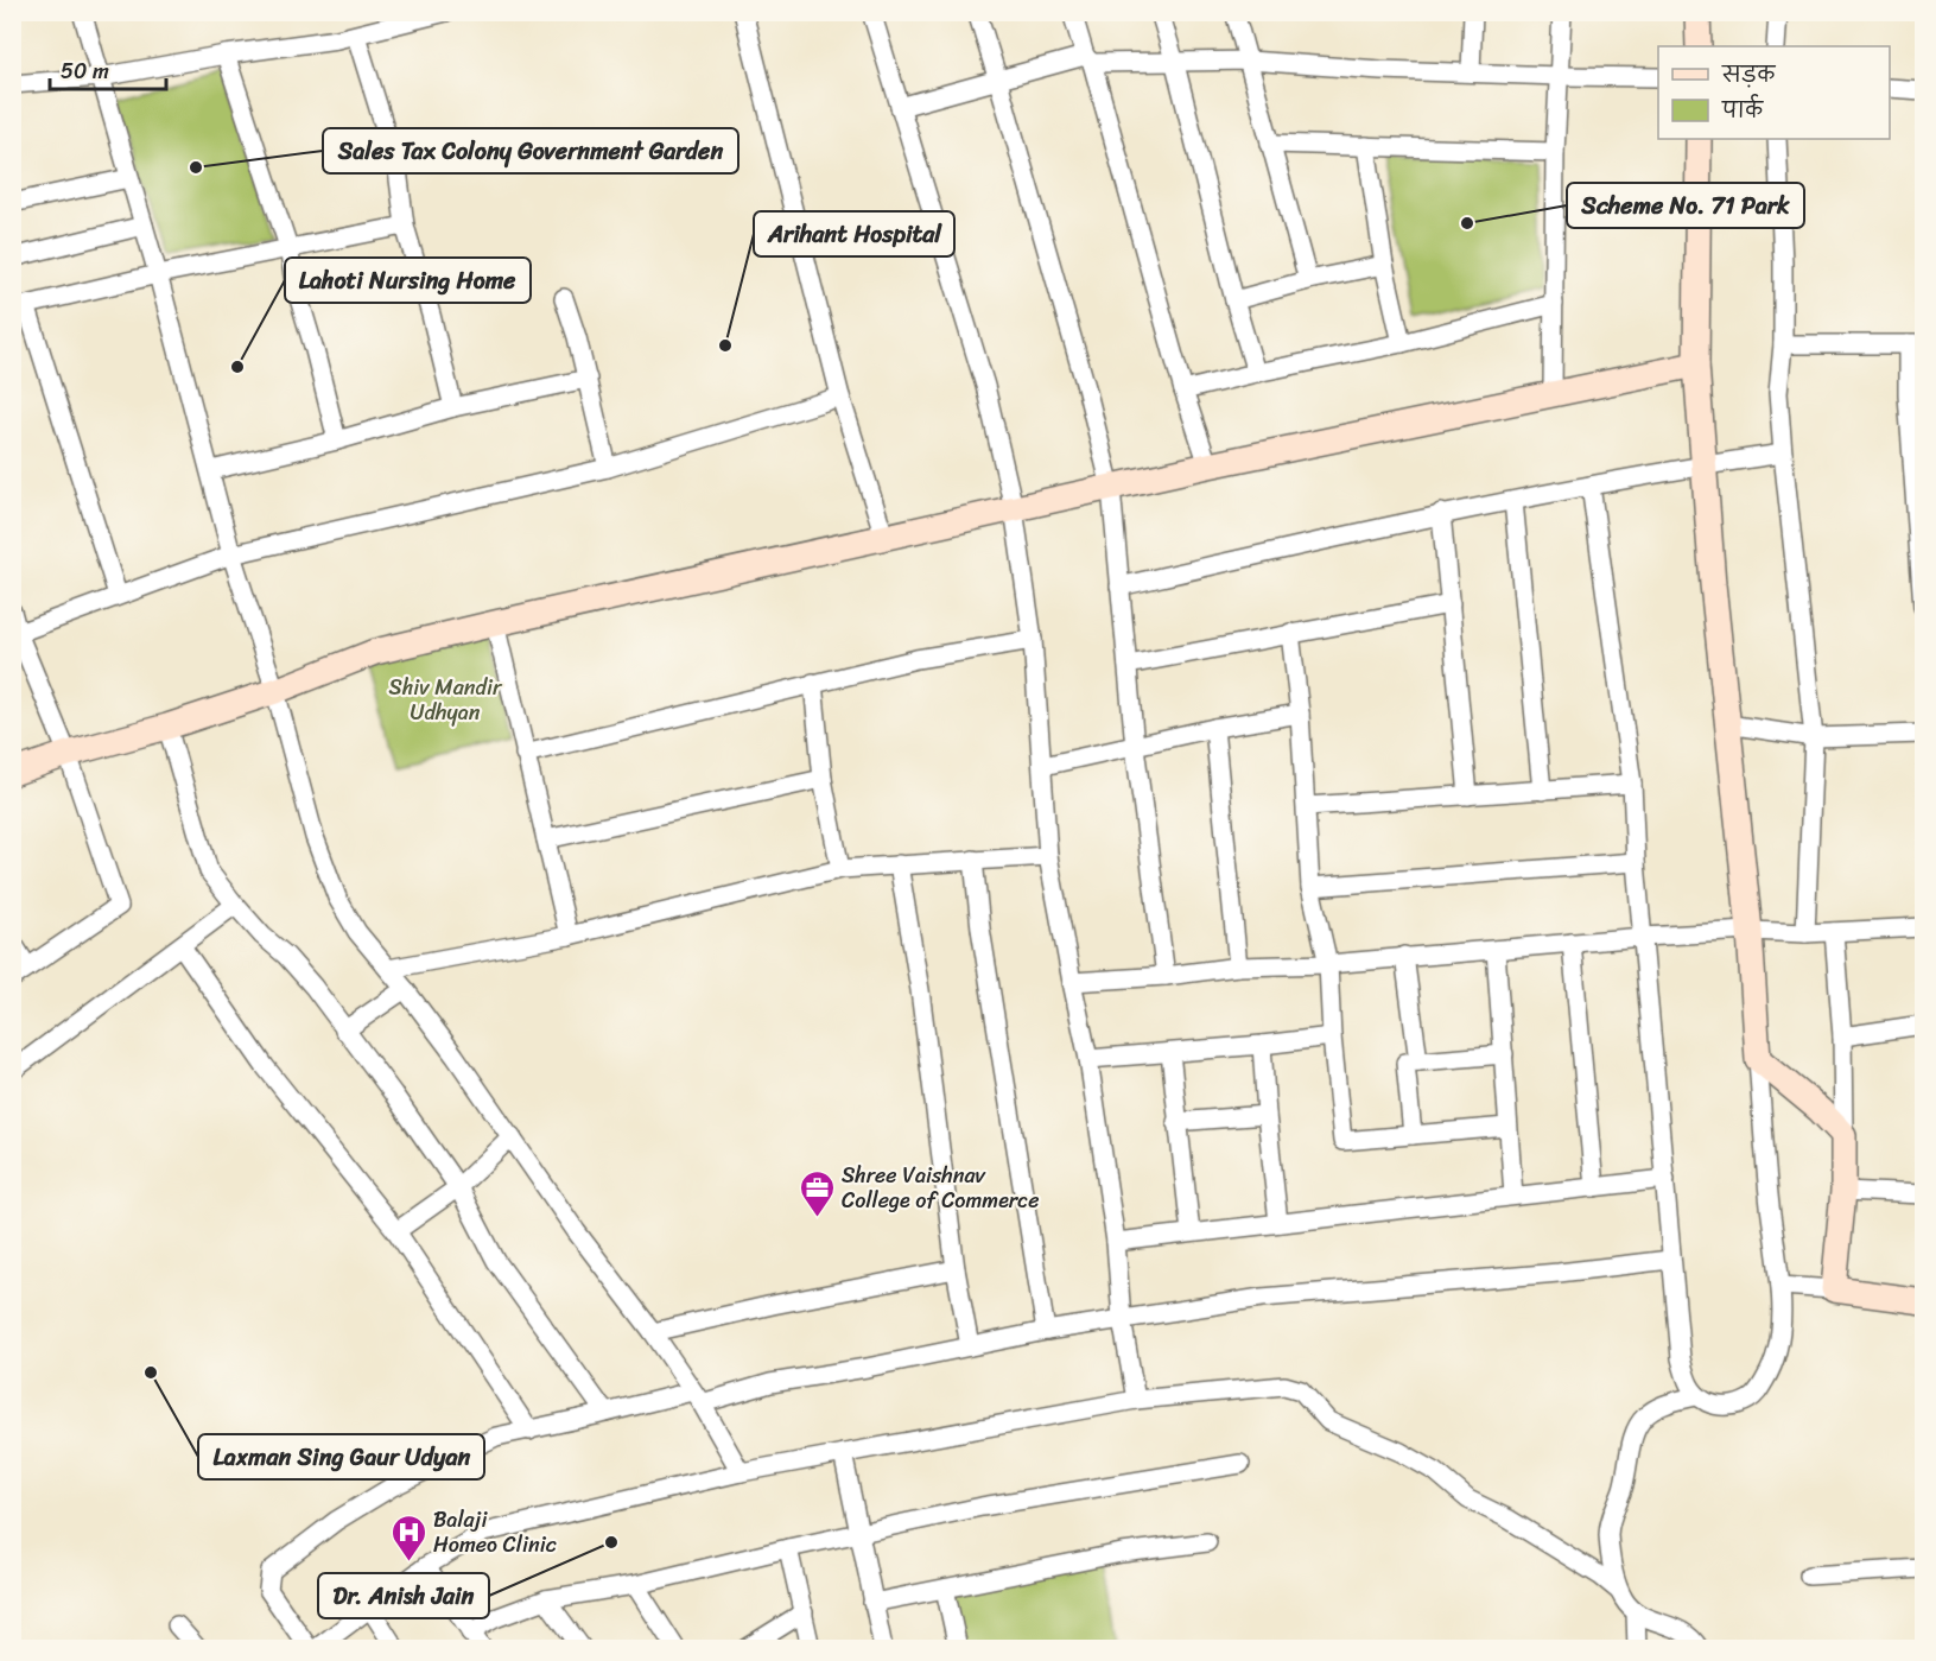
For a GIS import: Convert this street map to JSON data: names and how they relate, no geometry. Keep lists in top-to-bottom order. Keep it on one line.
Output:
{"parks":["Shiv Mandir Udhyan"],"places":{"other":["Sales Tax Colony Government Garden","Scheme No. 71 Park","Arihant Hospital","Lahoti Nursing Home","Laxman Sing Gaur Udyan","Dr. Anish Jain"],"office":["Shree Vaishnav College of Commerce"],"hospital":["Balaji Homeo Clinic"]},"legend":["सड़क","पार्क"],"scale_bar":"50 m"}
